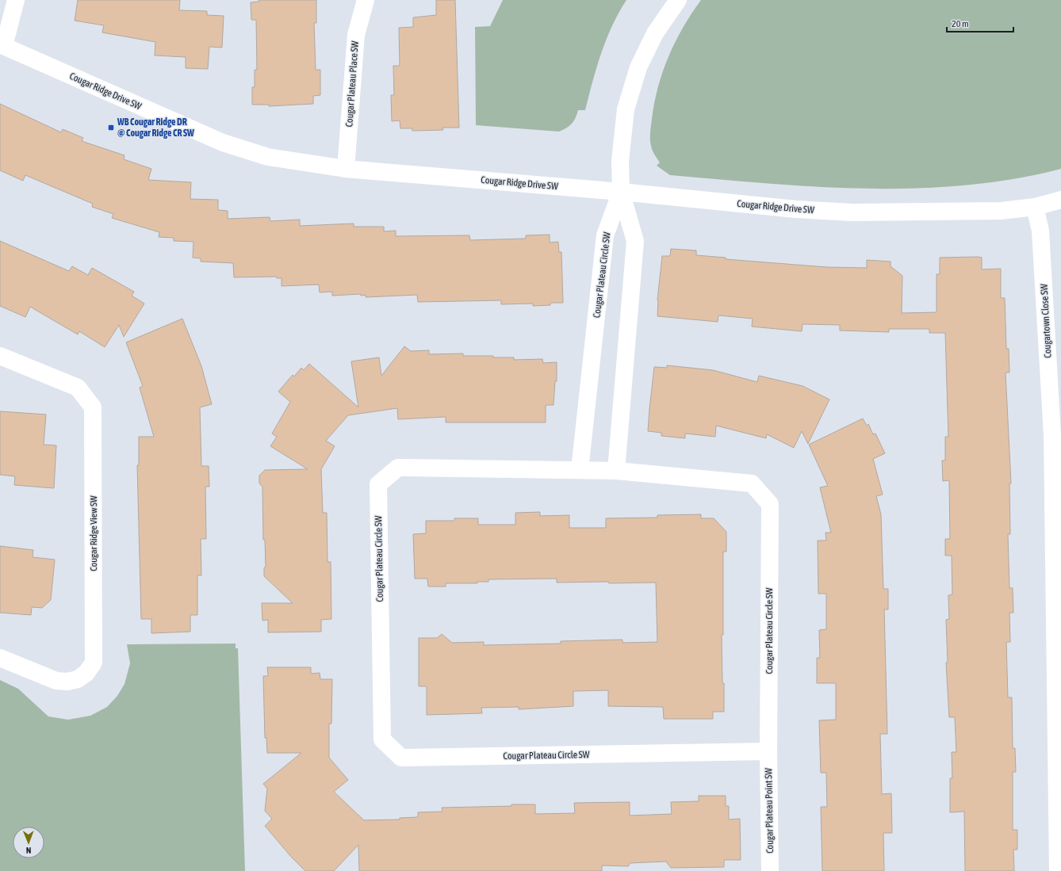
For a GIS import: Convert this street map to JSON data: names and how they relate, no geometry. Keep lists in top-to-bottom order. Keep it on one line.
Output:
{"streets":{"street":["Cougar Plateau Place SW","Cougar Ridge Drive SW","Cougar Plateau Circle SW","Cougartown Close SW","Cougar Ridge View SW","Cougar Plateau Point SW"]},"crossings":[["Cougar Plateau Place SW","Cougar Ridge Drive SW"],["Cougar Ridge Drive SW","Cougar Plateau Circle SW"],["Cougar Ridge Drive SW","Cougartown Close SW"],["Cougar Plateau Circle SW","Cougar Plateau Point SW"]],"places":{"transit":["WB Cougar Ridge DR @ Cougar Ridge CR SW"]},"scale_bar":"20 m","north":"bottom"}
